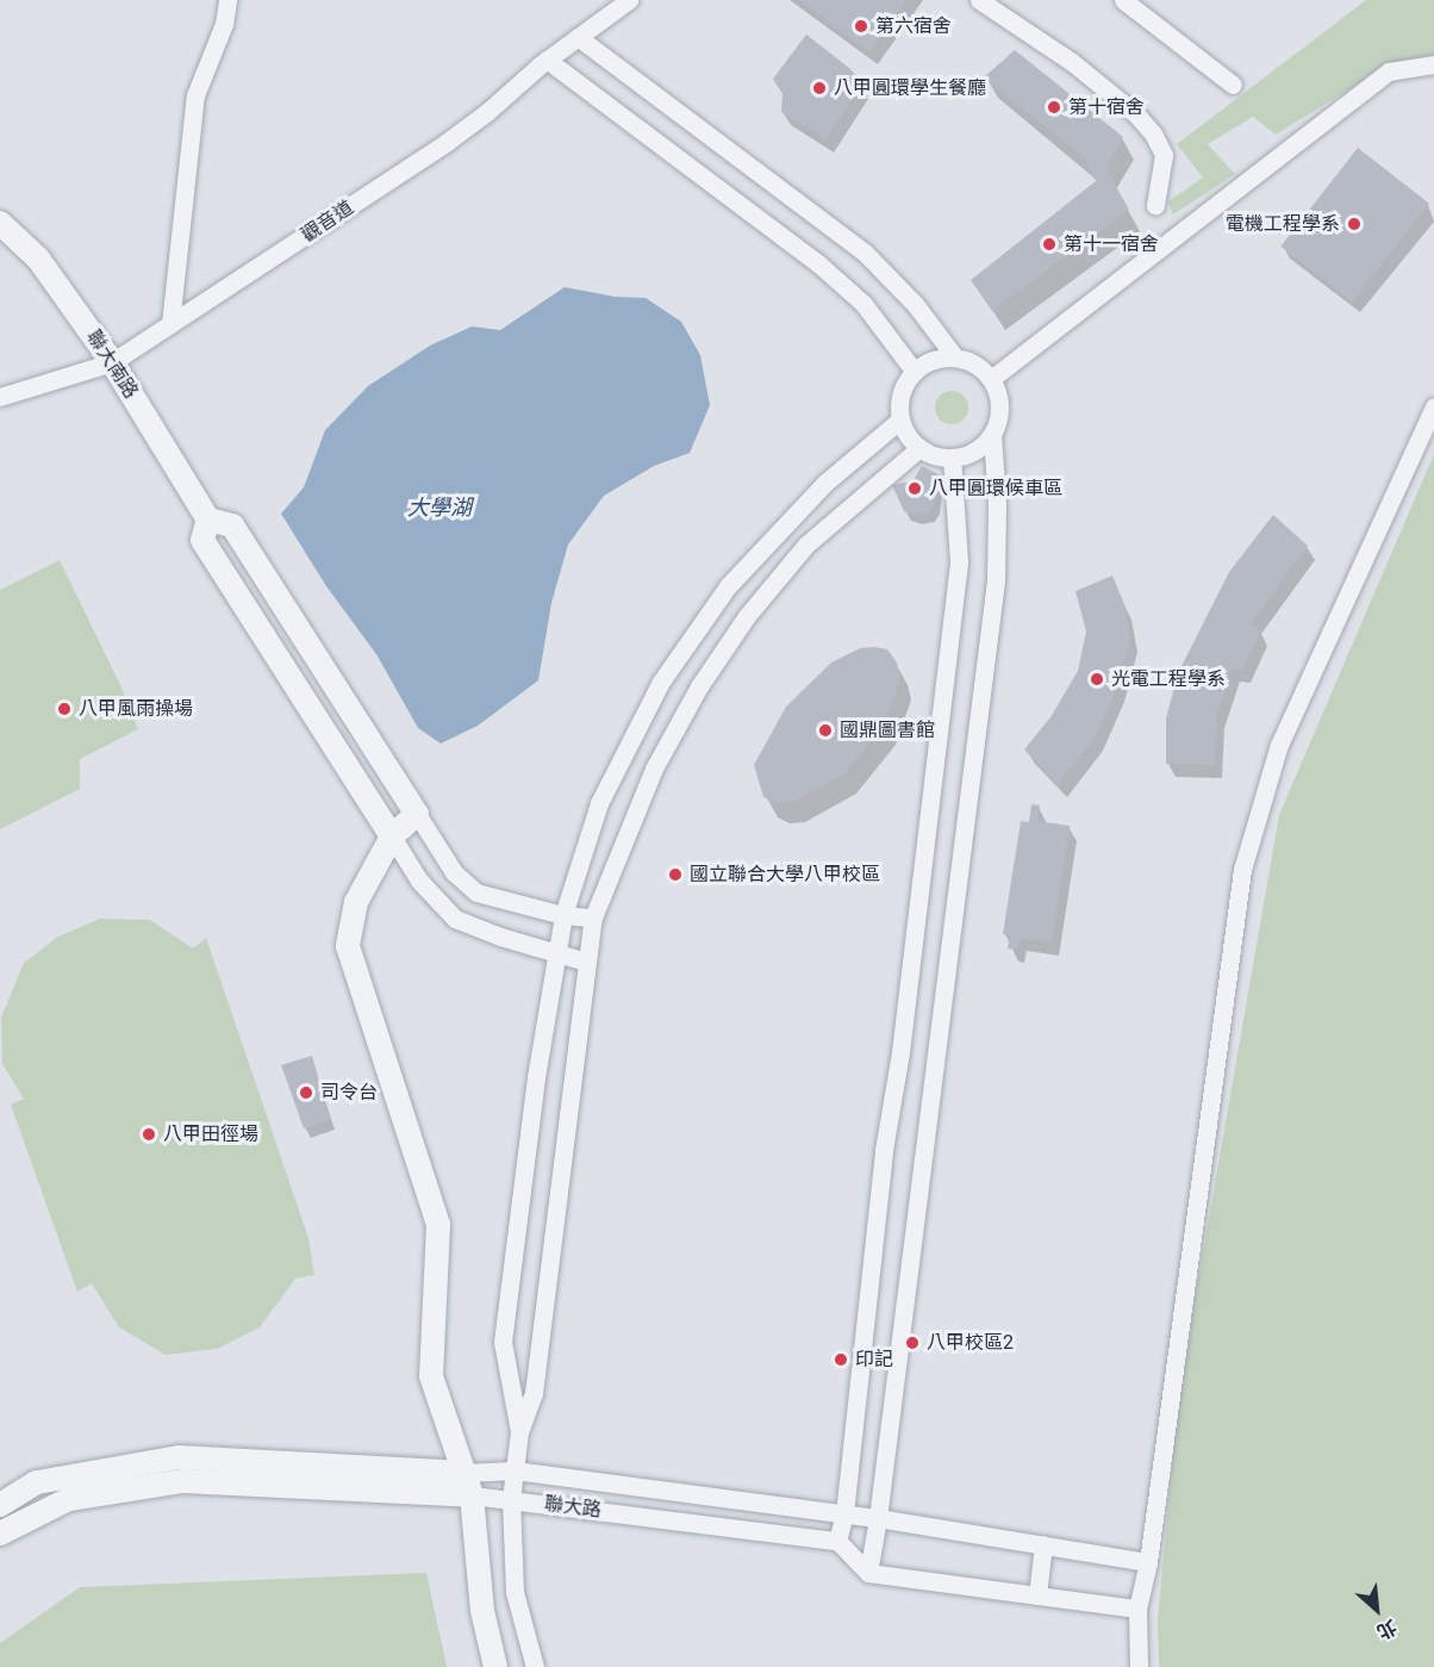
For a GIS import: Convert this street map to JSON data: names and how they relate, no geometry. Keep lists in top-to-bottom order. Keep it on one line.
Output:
{"streets":{"street":["觀音道","聯大南路","聯大路"]},"crossings":[["觀音道","聯大南路"]],"water":["大學湖"],"places":["第六宿舍","八甲圓環學生餐廳","第十宿舍","電機工程學系","第十一宿舍","八甲圓環候車區","光電工程學系","八甲風雨操場","國鼎圖書館","國立聯合大學八甲校區","司令台","八甲田徑場","八甲校區2","印記"],"north":"bottom right"}
